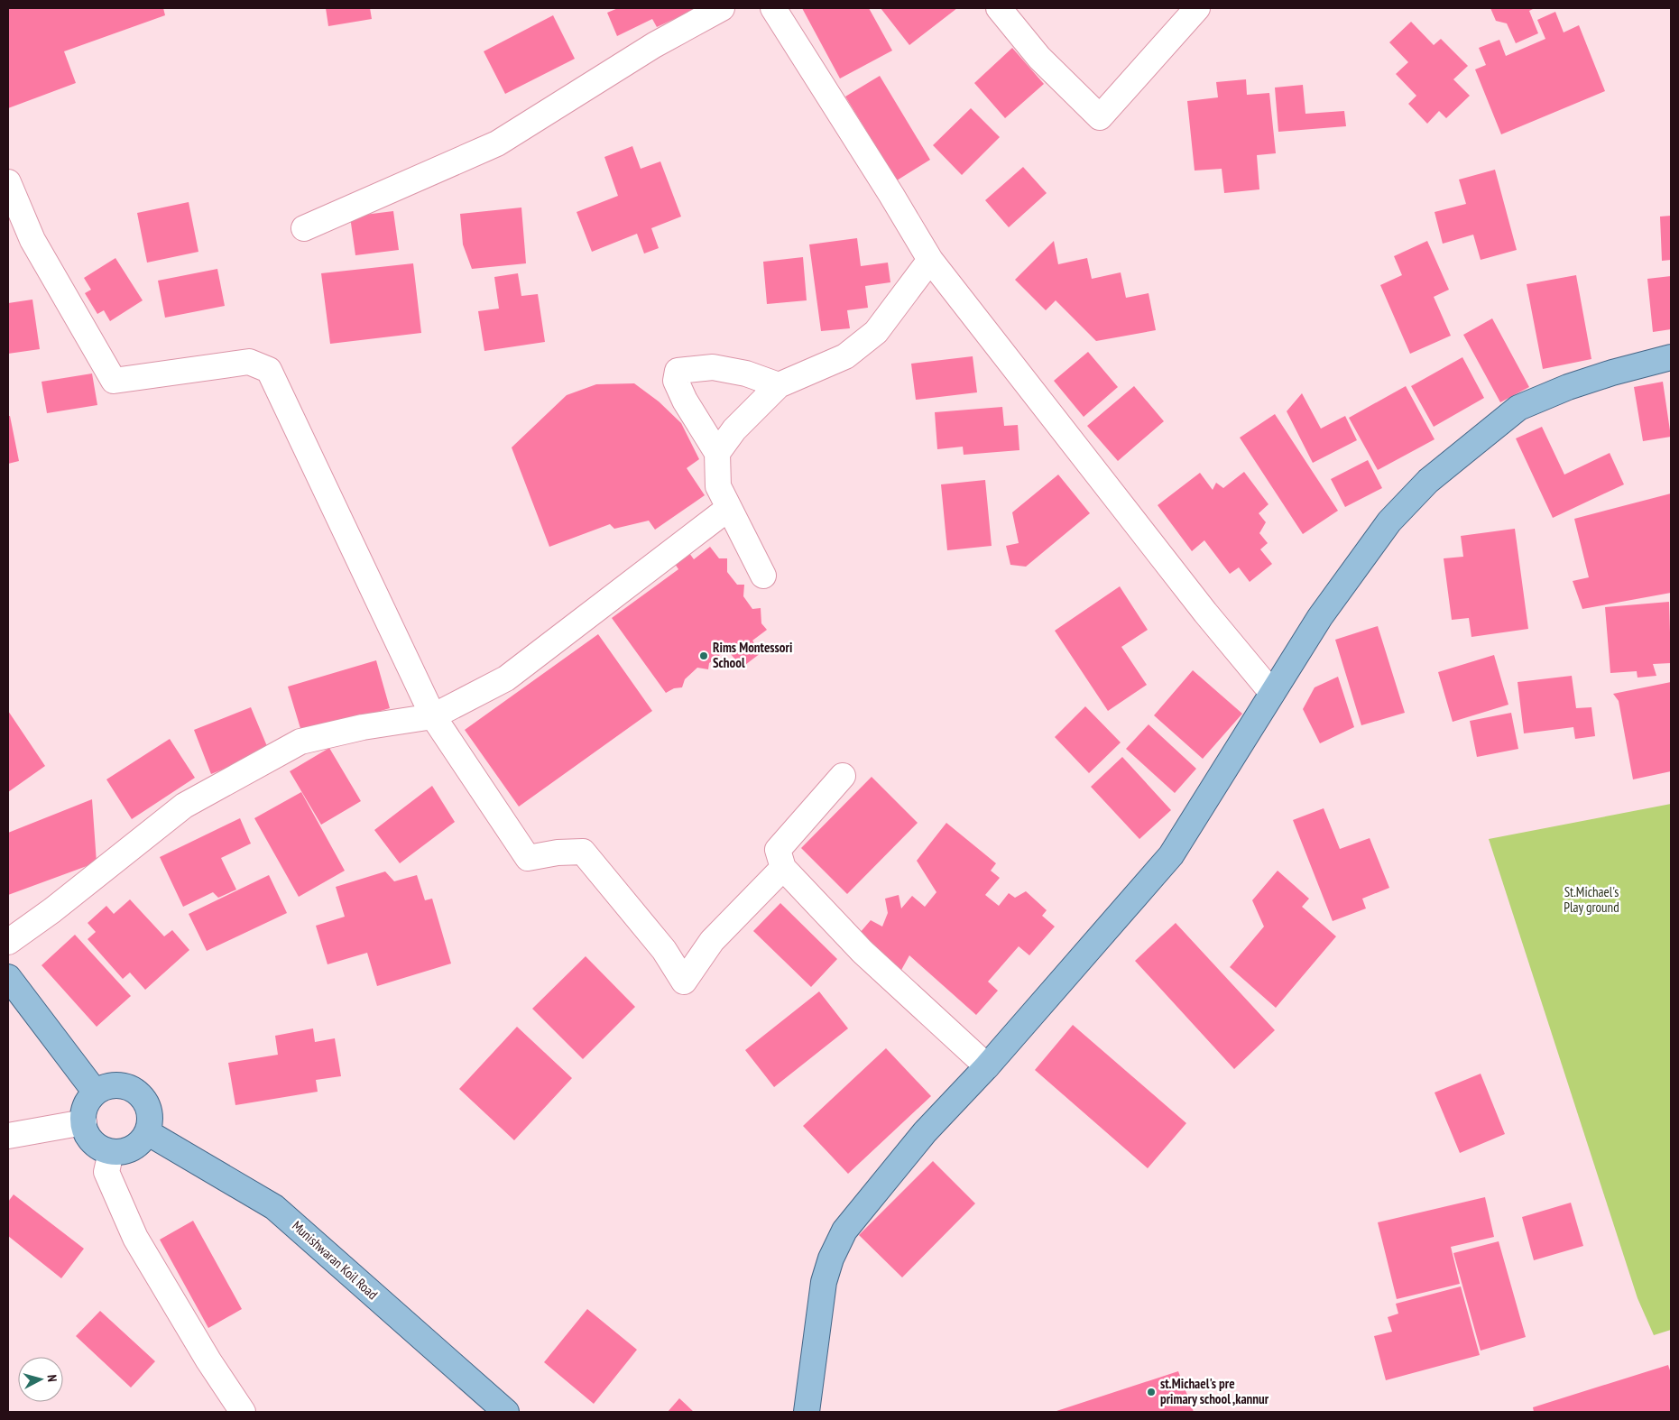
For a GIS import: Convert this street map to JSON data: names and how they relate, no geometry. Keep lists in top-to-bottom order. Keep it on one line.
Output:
{"streets":{"main road":["Munishwaran Koil Road"]},"parks":["St.Michael's Play ground"],"places":["Rims Montessori School","st.Michael's pre primary school ,kannur"],"north":"right"}
